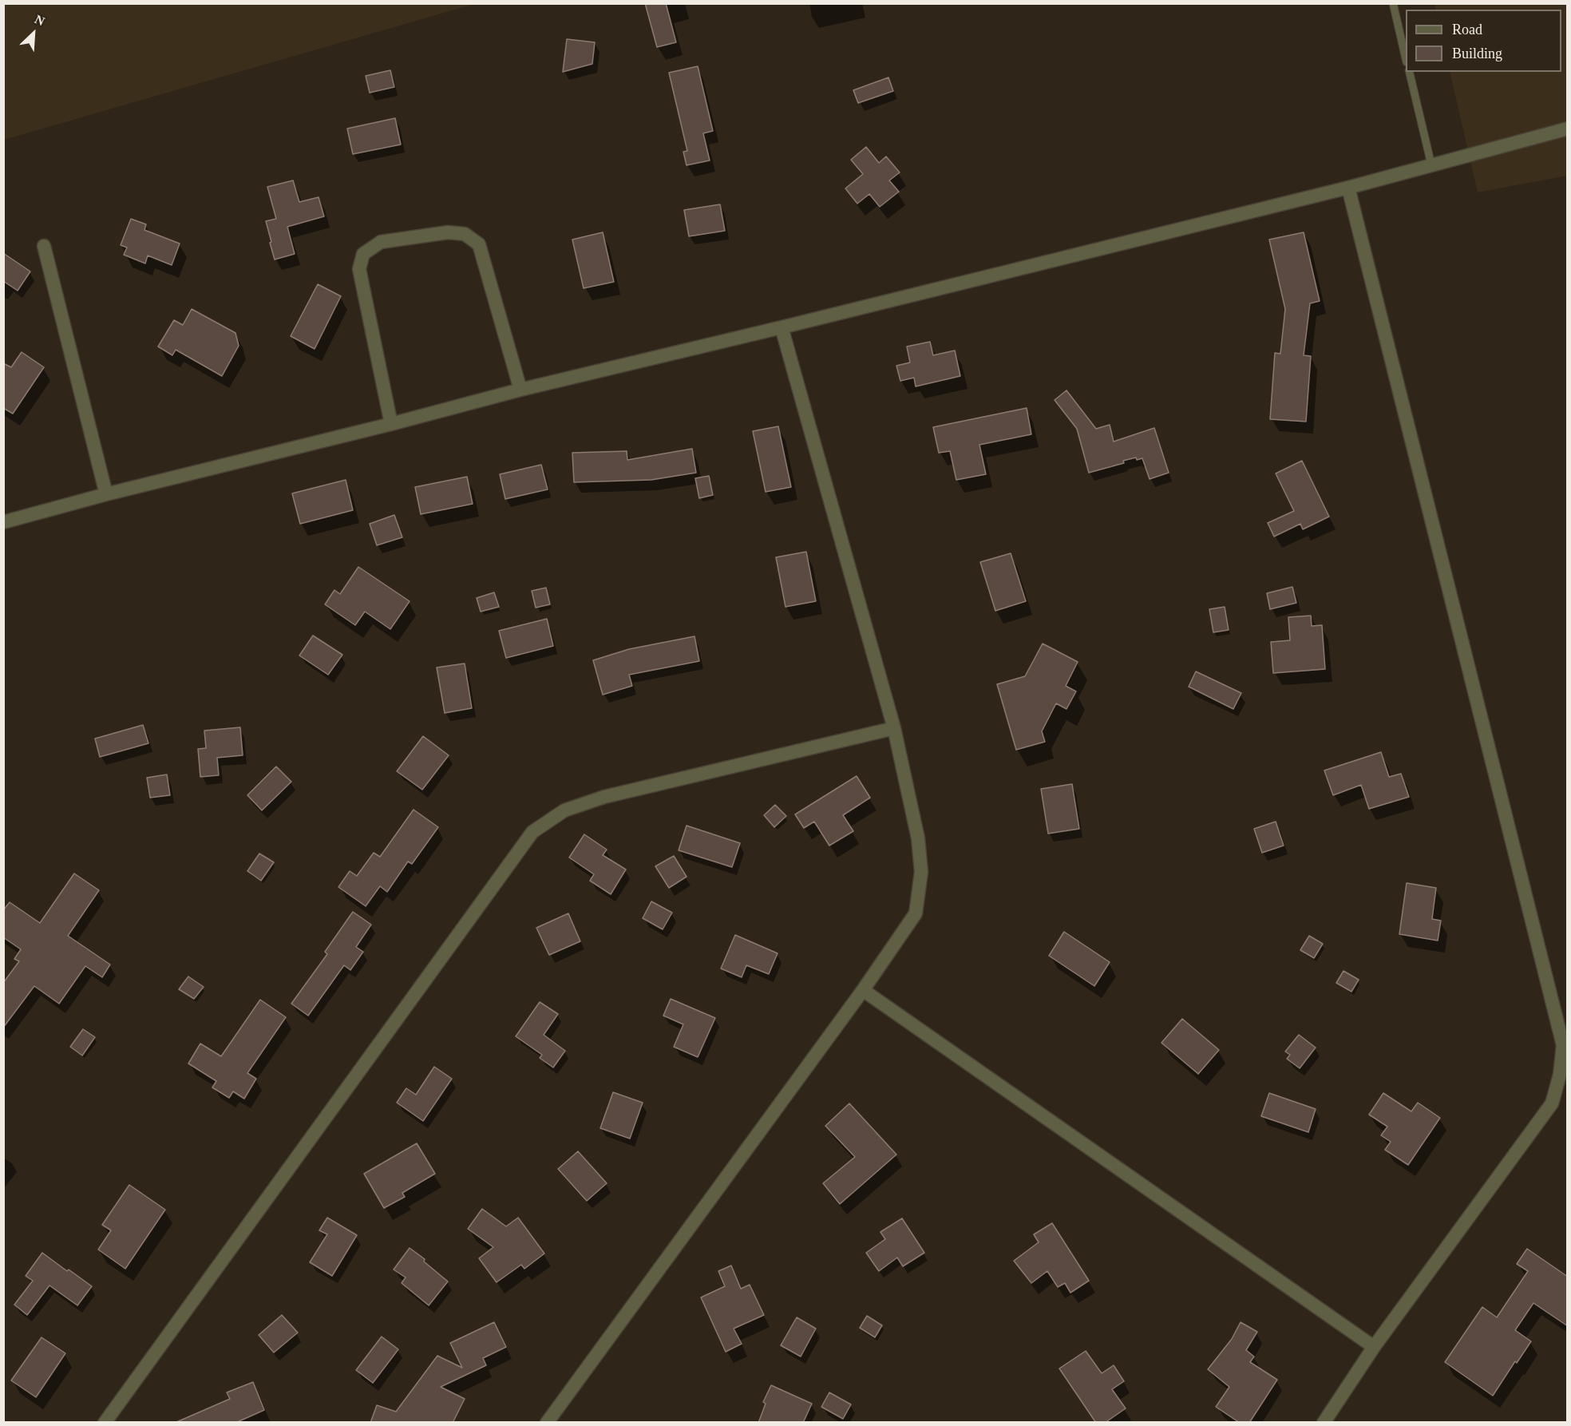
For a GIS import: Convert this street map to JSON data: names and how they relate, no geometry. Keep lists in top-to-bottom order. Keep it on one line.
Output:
{"legend":["Road","Building"],"north":"top right"}
